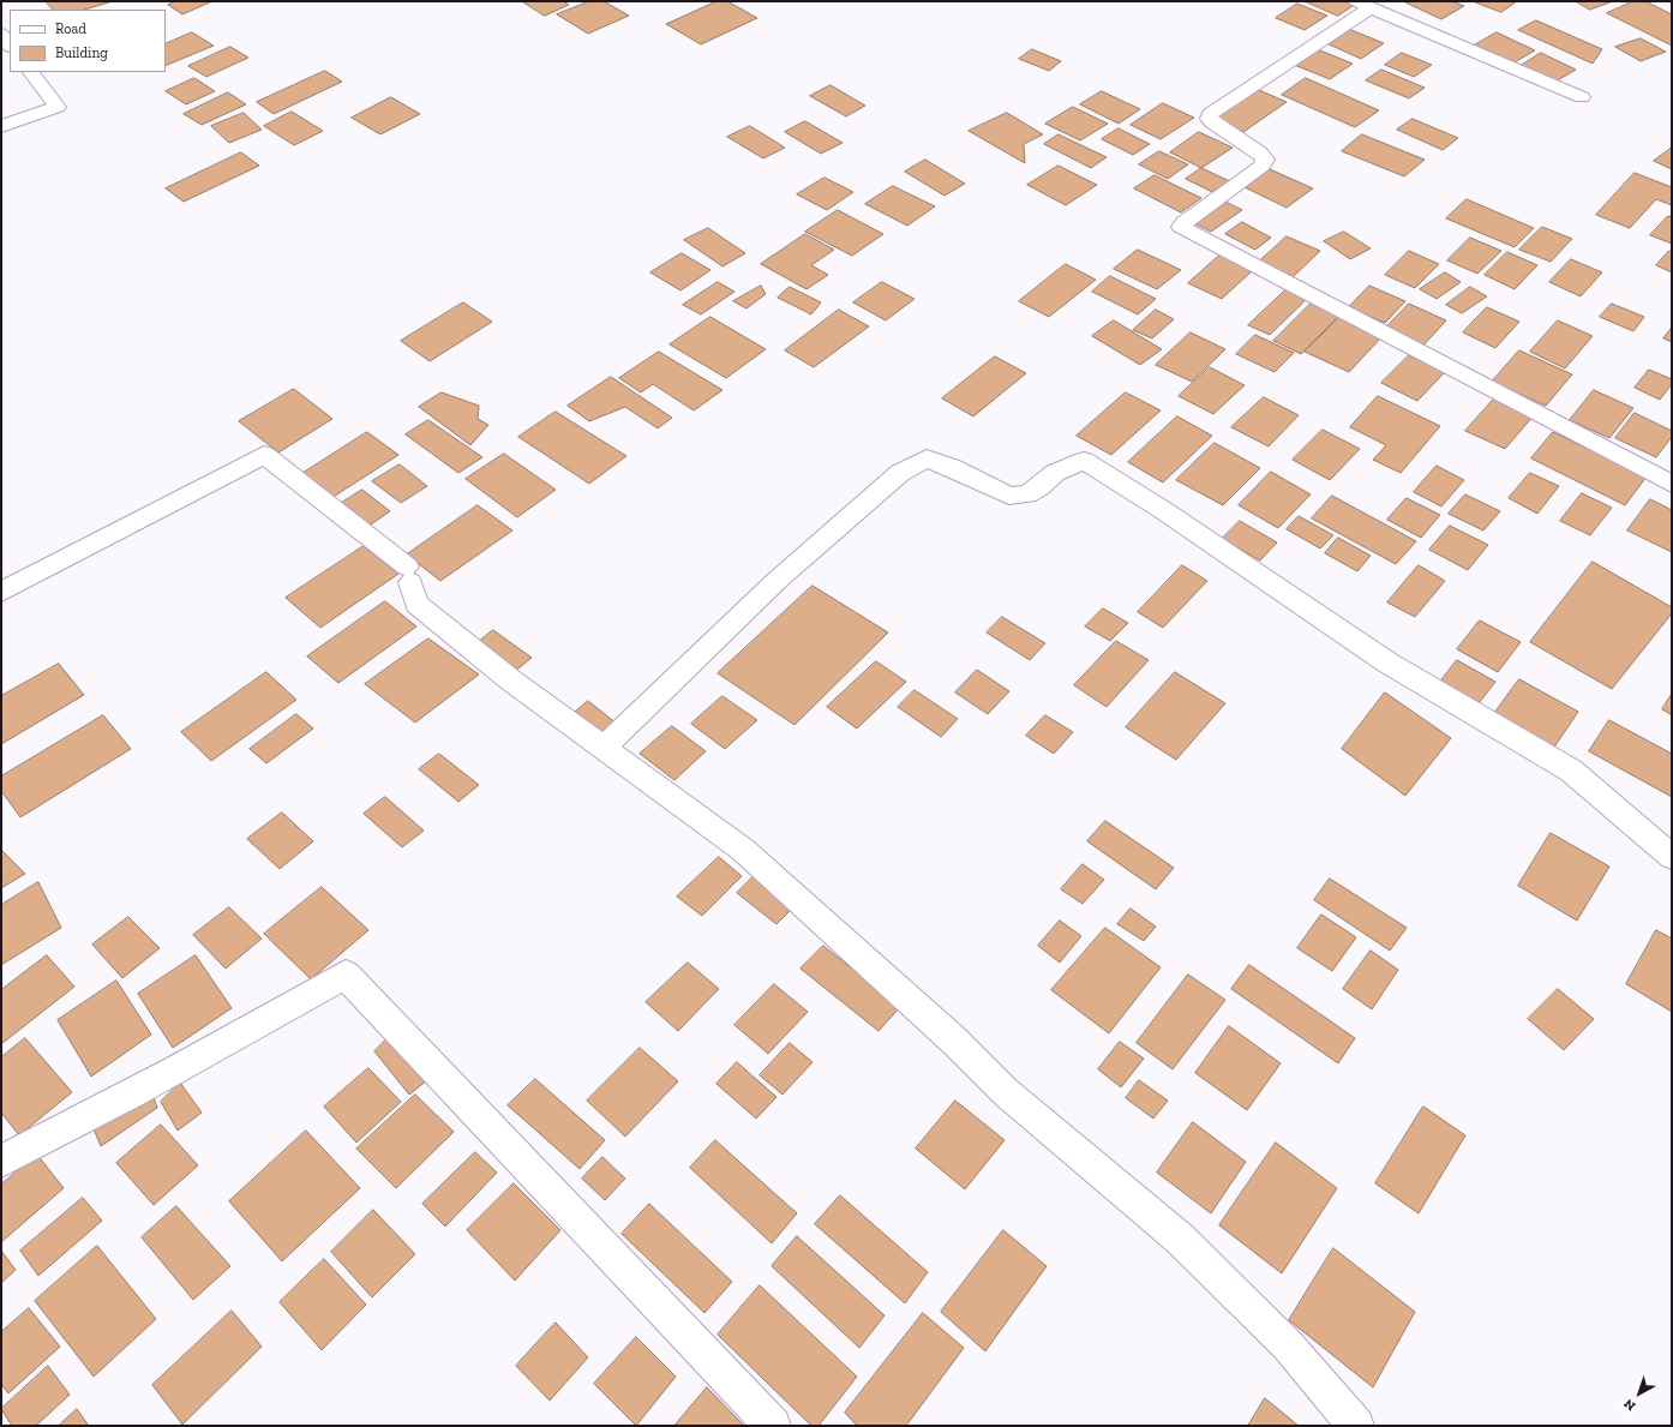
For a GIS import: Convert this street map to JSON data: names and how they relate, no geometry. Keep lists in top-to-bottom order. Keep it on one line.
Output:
{"legend":["Road","Building"],"north":"bottom left"}
